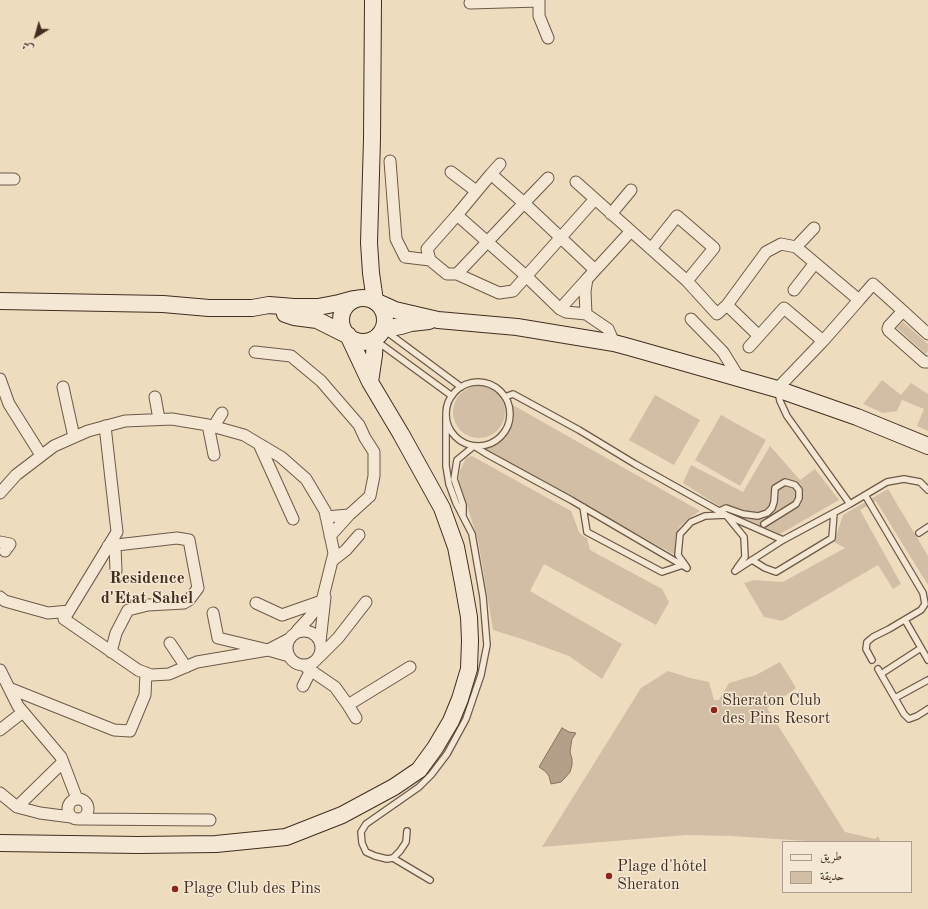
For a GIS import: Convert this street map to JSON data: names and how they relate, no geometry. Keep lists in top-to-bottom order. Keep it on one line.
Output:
{"districts":["Residence d'Etat Sahel"],"places":["Sheraton Club des Pins Resort","Plage d'hôtel Sheraton","Plage Club des Pins"],"legend":["طريق","حديقة"],"north":"bottom left"}
